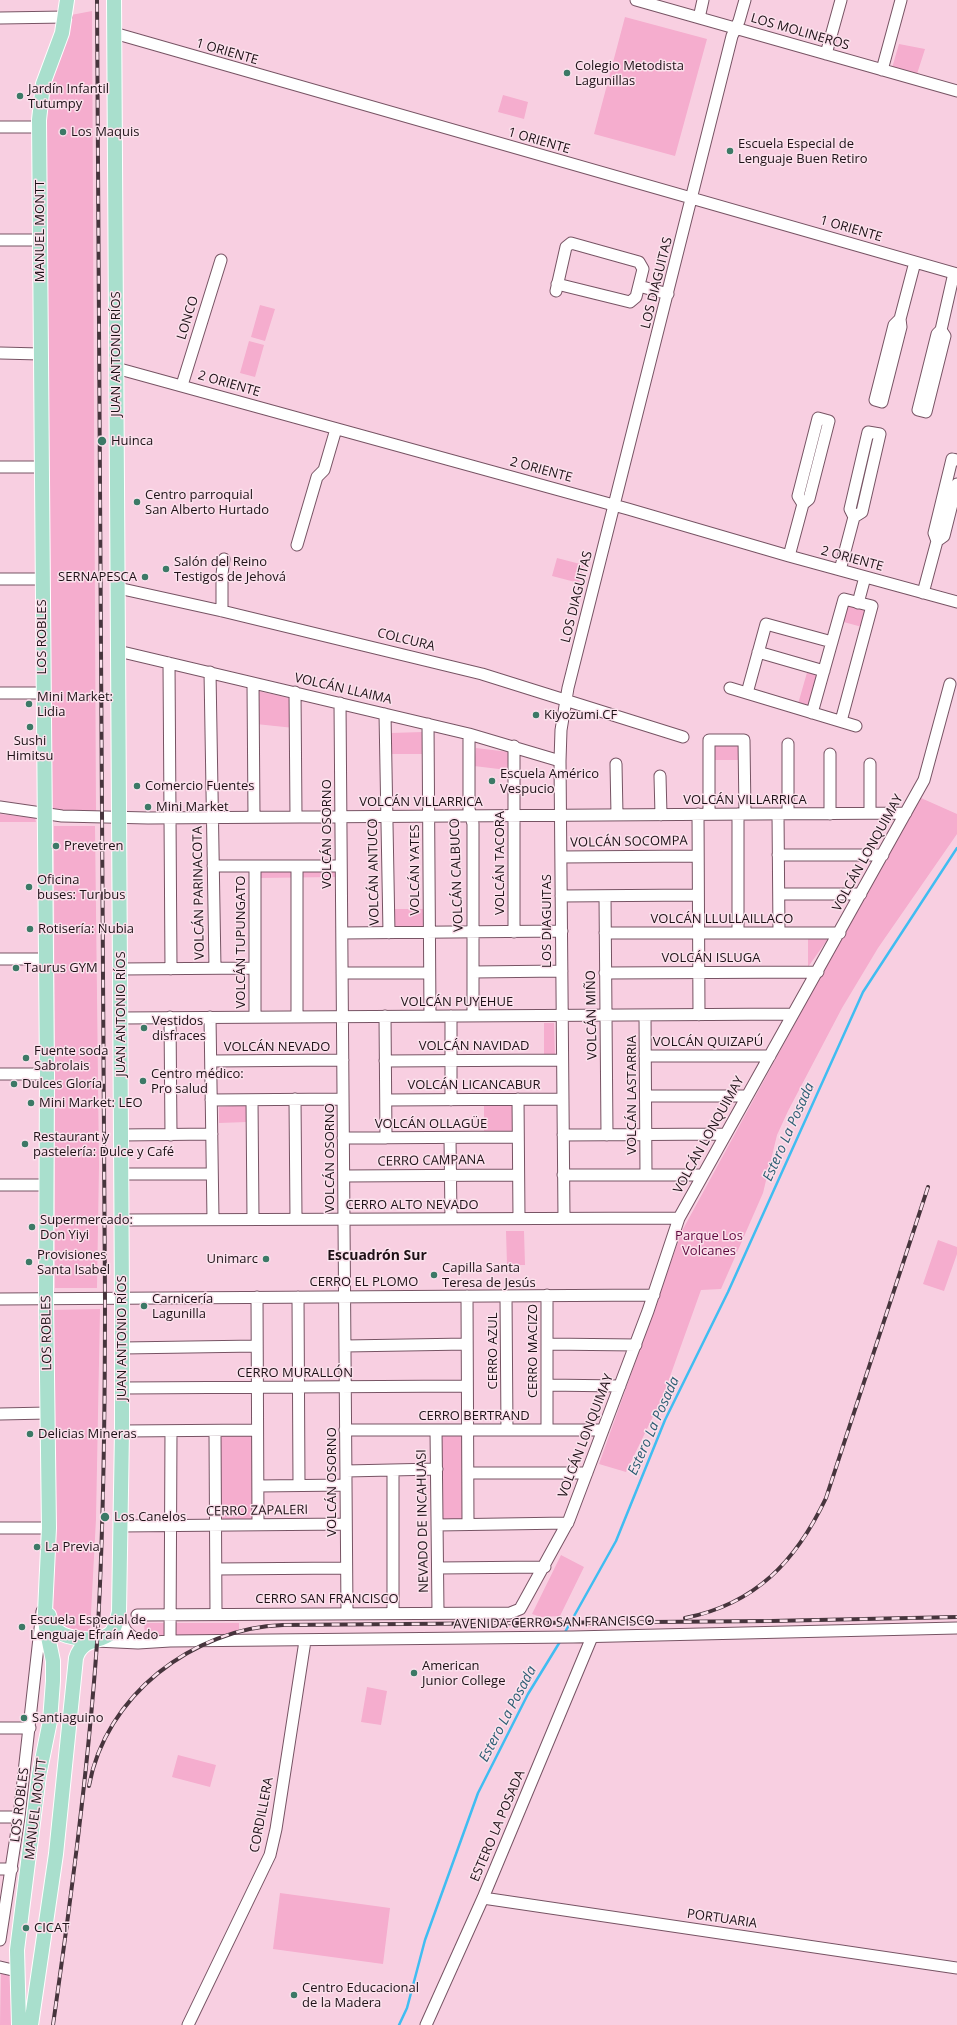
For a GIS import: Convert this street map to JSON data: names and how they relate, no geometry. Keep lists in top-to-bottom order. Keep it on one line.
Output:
{"streets":{"main road":["MANUEL MONTT","JUAN ANTONIO RÍOS","LOS ROBLES"],"street":["LOS MOLINEROS","1 ORIENTE","LOS DIAGUITAS","LONCO","2 ORIENTE","COLCURA","VOLCÁN LLAIMA","VOLCÁN VILLARRICA","VOLCÁN OSORNO","VOLCÁN SOCOMPA","VOLCÁN LONQUIMAY","VOLCÁN TACORA","VOLCÁN YATES","VOLCÁN ANTUCO","VOLCÁN CALBUCO","VOLCÁN PARINACOTA","VOLCÁN LLULLAILLACO","VOLCÁN TUPUNGATO","VOLCÁN ISLUGA","VOLCÁN PUYEHUE","VOLCÁN MIÑO","VOLCÁN QUIZAPÚ","VOLCÁN NAVIDAD","VOLCÁN NEVADO","VOLCÁN LICANCABUR","VOLCÁN LASTARRIA","VOLCÁN OLLAGÜE","CERRO CAMPANA","CERRO ALTO NEVADO","CERRO EL PLOMO","CERRO AZUL","CERRO MACIZO","CERRO MURALLÓN","CERRO BERTRAND","CERRO ZAPALERI","NEVADO DE INCAHUASI","CERRO SAN FRANCISCO","AVENIDA CERRO SAN FRANCISCO","CORDILLERA","ESTERO LA POSADA","PORTUARIA"]},"crossings":[["LOS MOLINEROS","LOS DIAGUITAS"],["1 ORIENTE","LOS DIAGUITAS"],["1 ORIENTE","JUAN ANTONIO RÍOS"],["MANUEL MONTT","JUAN ANTONIO RÍOS"],["MANUEL MONTT","LOS ROBLES"],["LOS DIAGUITAS","2 ORIENTE"],["LOS DIAGUITAS","COLCURA"],["LOS DIAGUITAS","VOLCÁN LLAIMA"],["LOS DIAGUITAS","VOLCÁN VILLARRICA"],["LOS DIAGUITAS","VOLCÁN SOCOMPA"],["LOS DIAGUITAS","VOLCÁN PUYEHUE"],["LOS DIAGUITAS","VOLCÁN NAVIDAD"],["LOS DIAGUITAS","VOLCÁN LICANCABUR"],["LOS DIAGUITAS","CERRO ALTO NEVADO"],["LONCO","2 ORIENTE"],["JUAN ANTONIO RÍOS","2 ORIENTE"],["JUAN ANTONIO RÍOS","COLCURA"],["JUAN ANTONIO RÍOS","VOLCÁN LLAIMA"],["JUAN ANTONIO RÍOS","VOLCÁN VILLARRICA"],["JUAN ANTONIO RÍOS","VOLCÁN PUYEHUE"],["JUAN ANTONIO RÍOS","CERRO ALTO NEVADO"],["JUAN ANTONIO RÍOS","CERRO EL PLOMO"],["JUAN ANTONIO RÍOS","CERRO MURALLÓN"],["JUAN ANTONIO RÍOS","CERRO ZAPALERI"],["LOS ROBLES","VOLCÁN VILLARRICA"],["LOS ROBLES","CERRO EL PLOMO"],["VOLCÁN LLAIMA","VOLCÁN OSORNO"],["VOLCÁN LLAIMA","VOLCÁN TACORA"],["VOLCÁN LLAIMA","VOLCÁN YATES"],["VOLCÁN LLAIMA","VOLCÁN ANTUCO"],["VOLCÁN LLAIMA","VOLCÁN CALBUCO"],["VOLCÁN LLAIMA","VOLCÁN PARINACOTA"],["VOLCÁN VILLARRICA","VOLCÁN OSORNO"],["VOLCÁN VILLARRICA","VOLCÁN LONQUIMAY"],["VOLCÁN VILLARRICA","VOLCÁN TACORA"],["VOLCÁN VILLARRICA","VOLCÁN YATES"],["VOLCÁN VILLARRICA","VOLCÁN ANTUCO"],["VOLCÁN VILLARRICA","VOLCÁN CALBUCO"],["VOLCÁN VILLARRICA","VOLCÁN PARINACOTA"],["VOLCÁN OSORNO","VOLCÁN PUYEHUE"],["VOLCÁN OSORNO","VOLCÁN NEVADO"],["VOLCÁN OSORNO","VOLCÁN OLLAGÜE"],["VOLCÁN OSORNO","CERRO CAMPANA"],["VOLCÁN OSORNO","CERRO ALTO NEVADO"],["VOLCÁN OSORNO","CERRO EL PLOMO"],["VOLCÁN OSORNO","CERRO MURALLÓN"],["VOLCÁN OSORNO","CERRO BERTRAND"],["VOLCÁN OSORNO","CERRO ZAPALERI"],["VOLCÁN OSORNO","CERRO SAN FRANCISCO"],["VOLCÁN LONQUIMAY","VOLCÁN LLULLAILLACO"],["VOLCÁN LONQUIMAY","VOLCÁN ISLUGA"],["VOLCÁN LONQUIMAY","VOLCÁN PUYEHUE"],["VOLCÁN LONQUIMAY","VOLCÁN QUIZAPÚ"],["VOLCÁN LONQUIMAY","CERRO ALTO NEVADO"],["VOLCÁN LONQUIMAY","CERRO EL PLOMO"],["VOLCÁN LONQUIMAY","CERRO BERTRAND"],["VOLCÁN LONQUIMAY","CERRO SAN FRANCISCO"],["VOLCÁN YATES","VOLCÁN PUYEHUE"],["VOLCÁN CALBUCO","VOLCÁN PUYEHUE"],["VOLCÁN LLULLAILLACO","VOLCÁN MIÑO"],["VOLCÁN TUPUNGATO","VOLCÁN PUYEHUE"],["VOLCÁN ISLUGA","VOLCÁN MIÑO"],["VOLCÁN PUYEHUE","VOLCÁN MIÑO"],["VOLCÁN PUYEHUE","VOLCÁN LASTARRIA"],["VOLCÁN QUIZAPÚ","VOLCÁN LASTARRIA"],["CERRO EL PLOMO","CERRO AZUL"],["CERRO EL PLOMO","CERRO MACIZO"],["CERRO AZUL","CERRO BERTRAND"],["CERRO MACIZO","CERRO BERTRAND"],["CERRO BERTRAND","NEVADO DE INCAHUASI"],["NEVADO DE INCAHUASI","CERRO SAN FRANCISCO"],["AVENIDA CERRO SAN FRANCISCO","CORDILLERA"],["AVENIDA CERRO SAN FRANCISCO","ESTERO LA POSADA"],["ESTERO LA POSADA","PORTUARIA"]],"districts":["Escuadrón Sur"],"water":["Estero La Posada"],"parks":["Parque Los Volcanes"],"places":["Colegio Metodista Lagunillas","Jardín Infantil Tutumpy","Los Maquis","Escuela Especial de Lenguaje Buen Retiro","Huinca","Centro parroquial San Alberto Hurtado","Salón del Reino Testigos de Jehová","SERNAPESCA","Mini Market: Lidia","Kiyozumi CF","Sushi Himitsu","Escuela Américo Vespucio","Comercio Fuentes","Mini Market","Prevetren","Oficina buses: Tur bus","Rotisería: Nubia","Taurus GYM","Vestidos disfraces","Fuente soda Sabrolais","Centro médico: Pro salud","Dulces Gloría","Mini Market: LEO","Restaurant y pastelería: Dulce y Café","Supermercado: Don Yiyi","Unimarc","Provisiones Santa Isabel","Capilla Santa Teresa de Jesús","Carnicería Lagunilla","Delicias Mineras","Los Canelos","La Previa","Escuela Especial de Lenguaje Efraín Aedo","American Junior College","Santiaguino","CICAT","Centro Educacional de la Madera"]}
